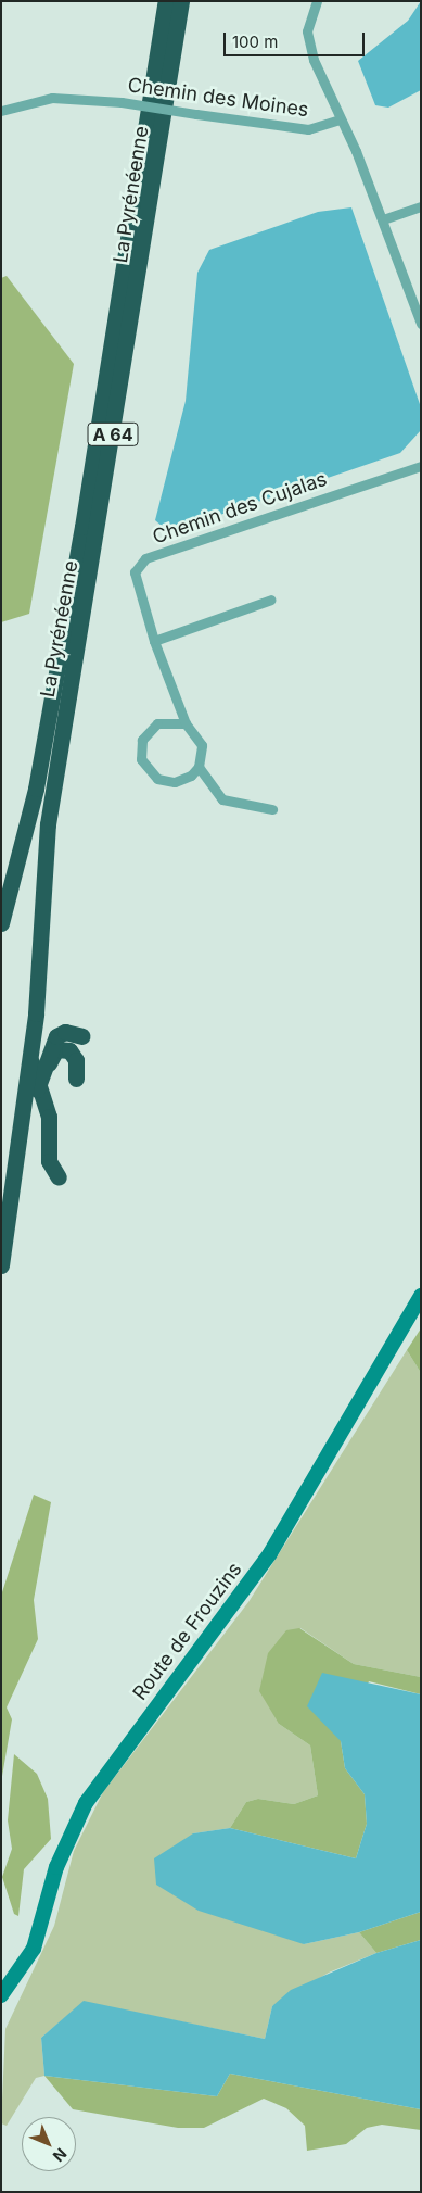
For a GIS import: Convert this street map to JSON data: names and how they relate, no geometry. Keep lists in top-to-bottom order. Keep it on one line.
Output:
{"streets":{"highway":["La Pyrénéenne","A 64"],"main road":["Route de Frouzins"],"street":["Chemin des Moines","Chemin des Cujalas"]},"scale_bar":"100 m","north":"bottom right"}
